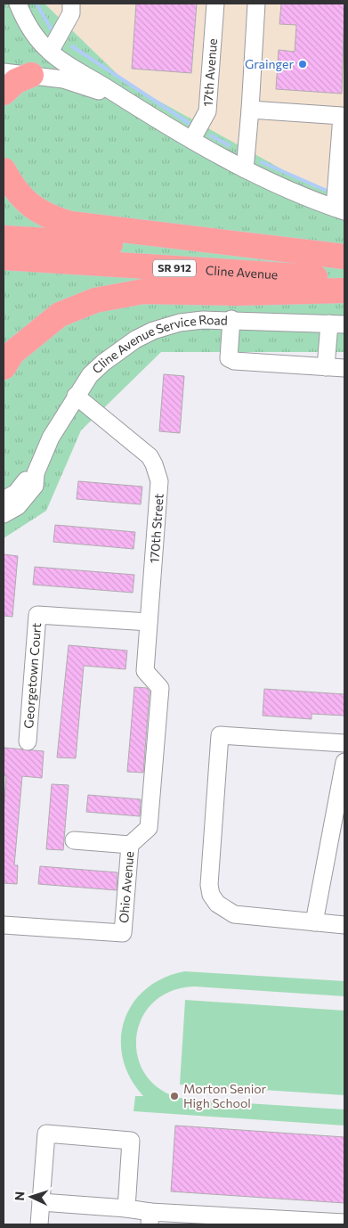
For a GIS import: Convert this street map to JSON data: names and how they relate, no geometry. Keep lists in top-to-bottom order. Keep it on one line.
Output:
{"streets":{"highway":["SR 912","Cline Avenue"],"street":["17th Avenue","Cline Avenue Service Road","170th Street","Georgetown Court","Ohio Avenue"]},"crossings":[["Cline Avenue Service Road","170th Street"],["170th Street","Georgetown Court"],["170th Street","Ohio Avenue"]],"places":["Grainger","Morton Senior High School"],"north":"left"}
